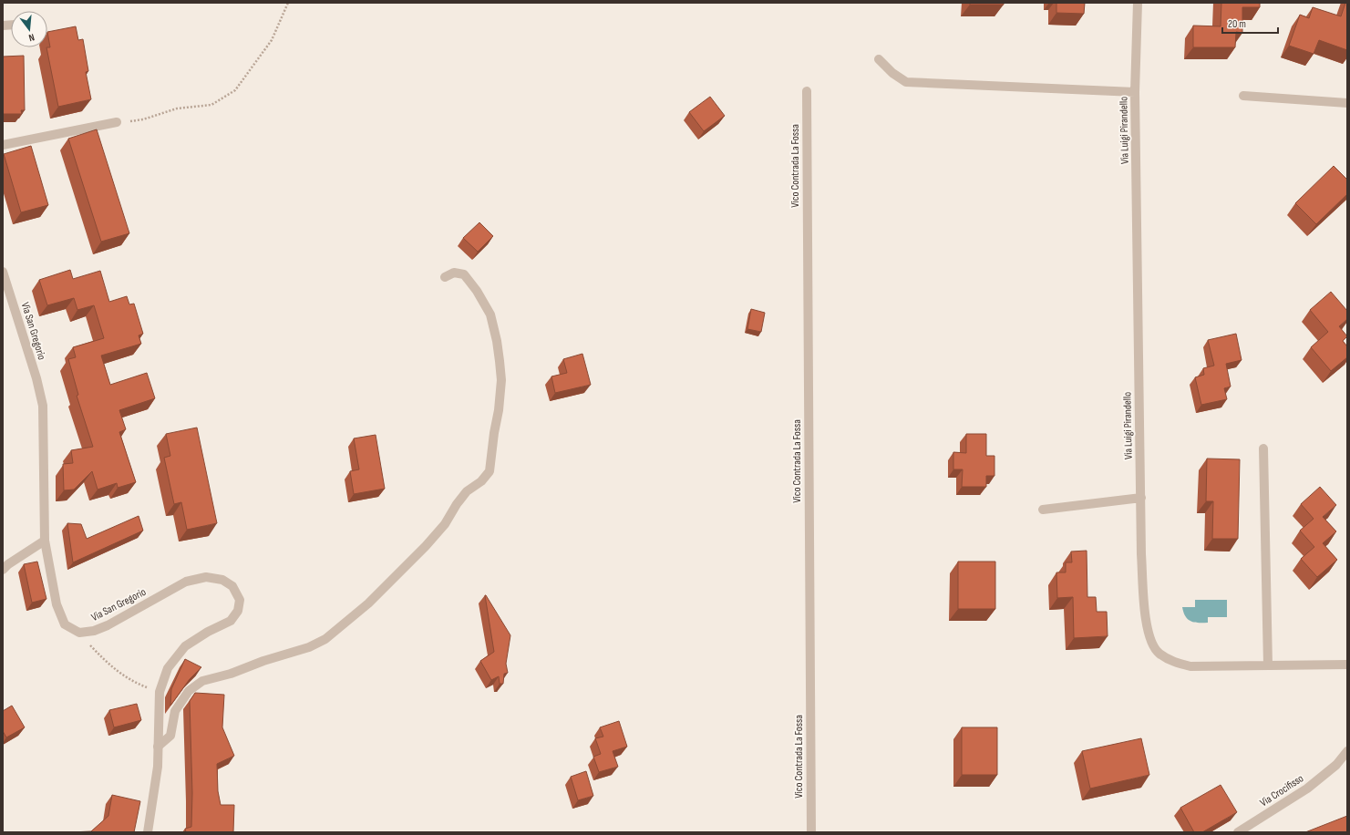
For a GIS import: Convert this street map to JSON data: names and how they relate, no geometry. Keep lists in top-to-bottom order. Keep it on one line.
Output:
{"streets":{"street":["Via Luigi Pirandello","Vico Contrada La Fossa","Via San Gregorio","Via Crocifisso"]},"scale_bar":"20 m","north":"bottom"}
